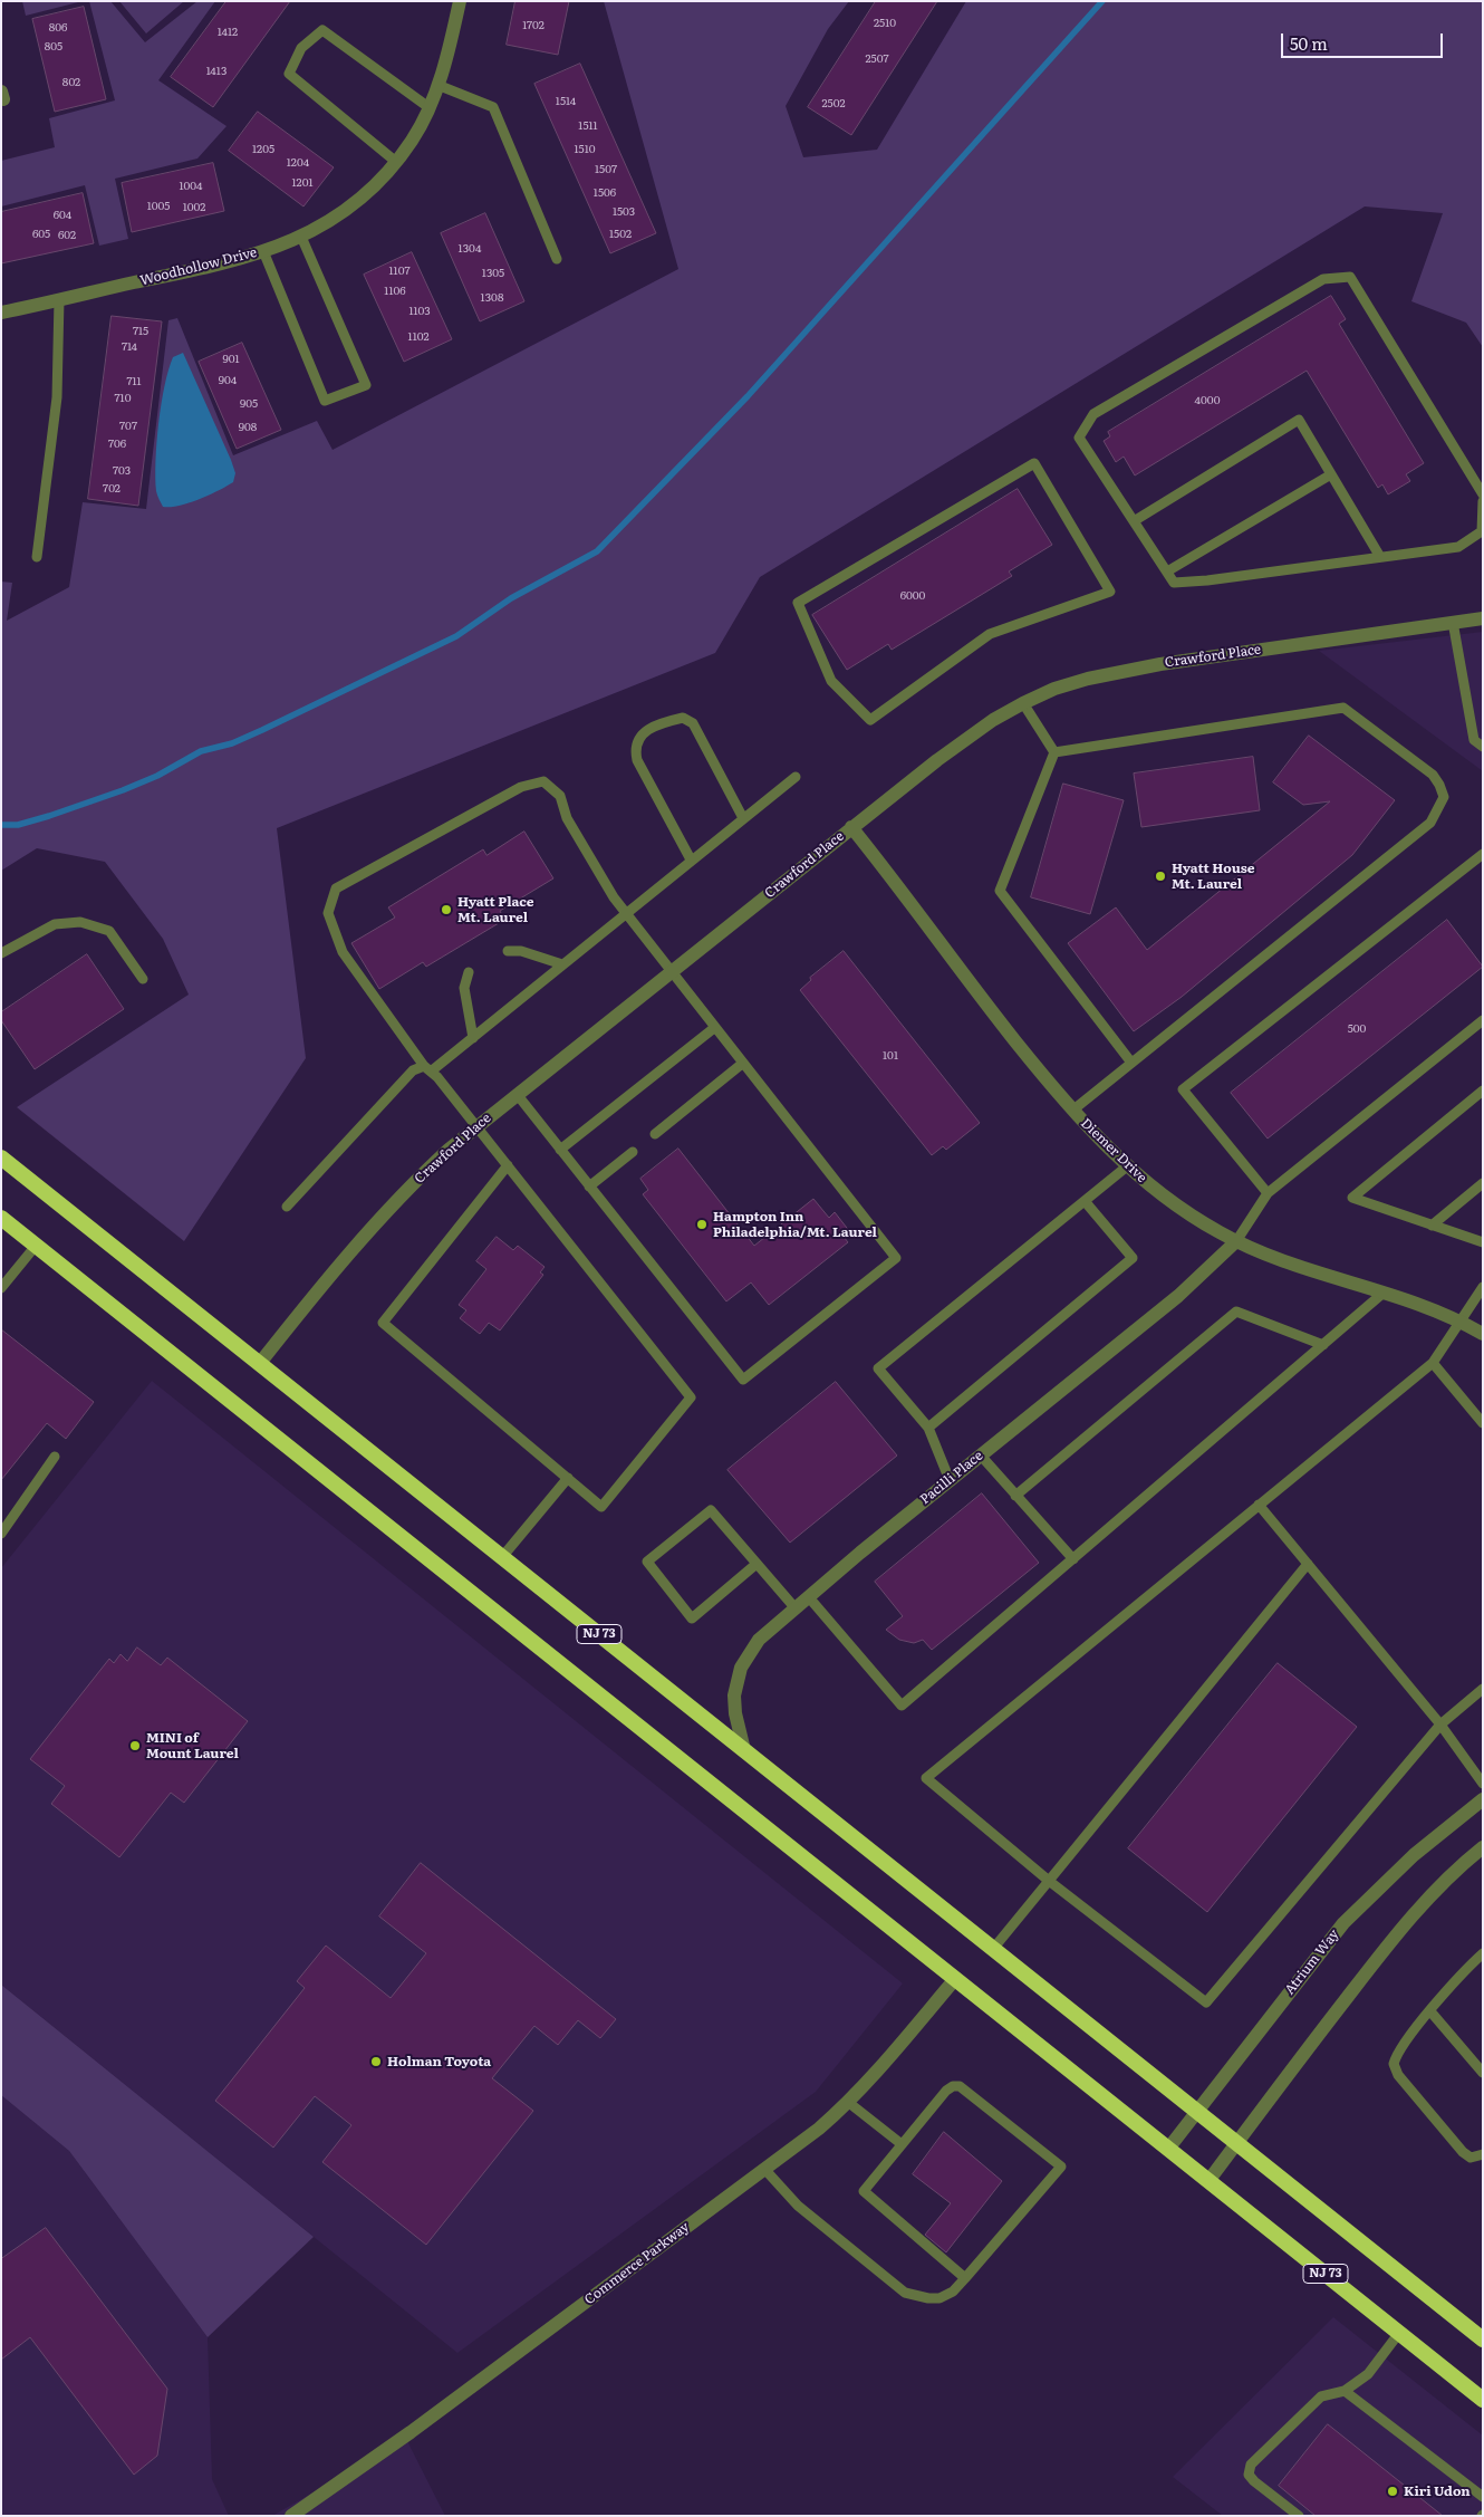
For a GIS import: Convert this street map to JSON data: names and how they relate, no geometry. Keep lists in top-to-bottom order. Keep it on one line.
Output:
{"streets":{"highway":["NJ 73"],"street":["Woodhollow Drive","Crawford Place","Diemer Drive","Pacilli Place","Atrium Way","Commerce Parkway"]},"crossings":[["Crawford Place","Diemer Drive"],["Crawford Place","NJ 73"],["Diemer Drive","Pacilli Place"],["Pacilli Place","NJ 73"],["NJ 73","Atrium Way"],["NJ 73","Commerce Parkway"]],"places":["Hyatt House Mt. Laurel","Hyatt Place Mt. Laurel","Hampton Inn Philadelphia/Mt. Laurel","MINI of Mount Laurel","Holman Toyota","Kiri Udon"],"house_numbers":["2510","1702","806","1412","805","2507","1413","802","1514","2502","1511","1205","1510","1204","1507","1201","1004","1506","1005","1002","1503","604","605","1502","602","1304","1107","1305","1106","1308","1103","715","1102","714","901","904","711","710","4000","905","707","908","706","703","702","6000","500","101"],"scale_bar":"50 m"}
